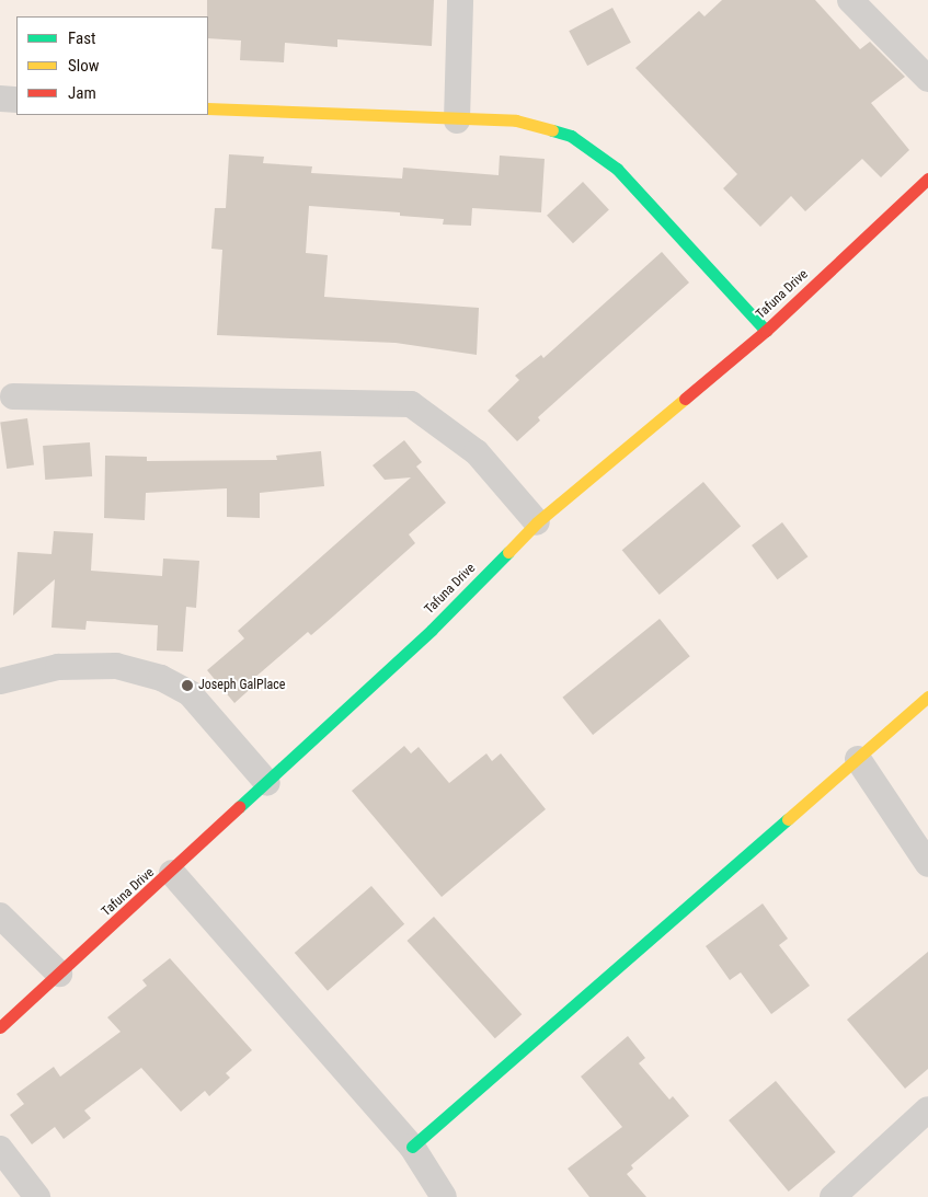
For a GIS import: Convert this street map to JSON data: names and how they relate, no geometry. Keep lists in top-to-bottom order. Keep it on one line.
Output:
{"streets":{"street":["Tafuna Drive"]},"places":["Joseph GalPlace"],"legend":["Fast","Slow","Jam"]}
